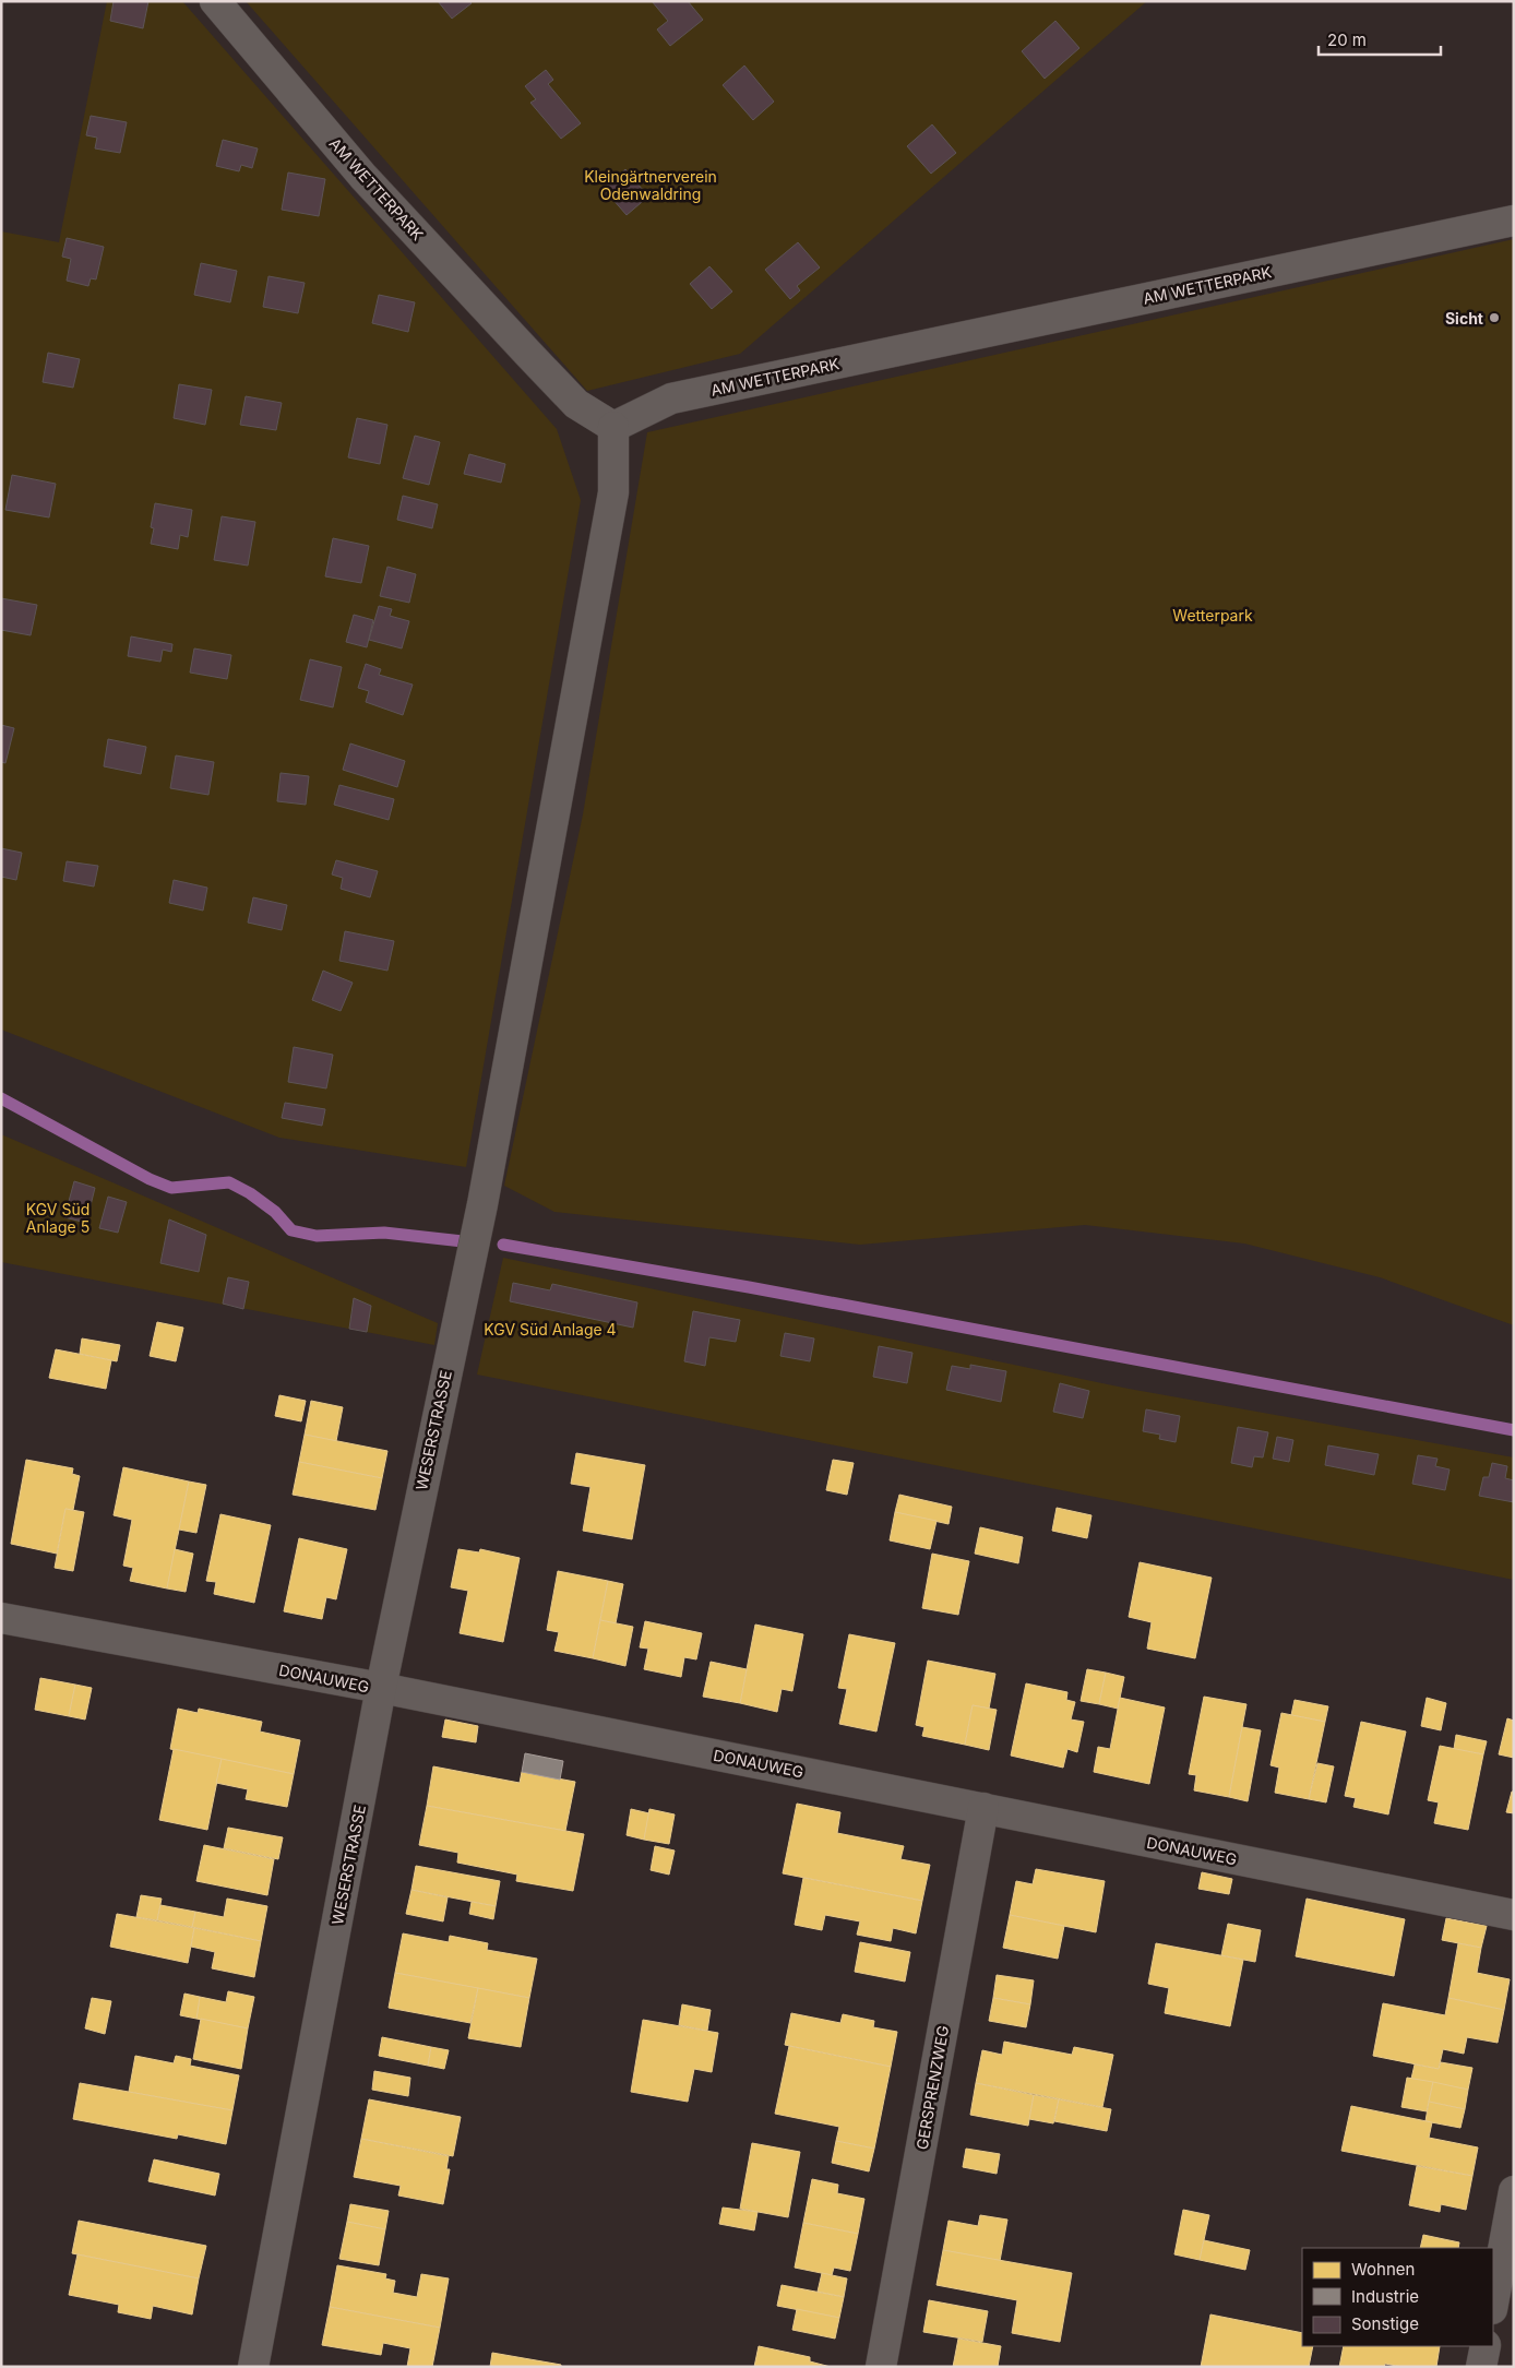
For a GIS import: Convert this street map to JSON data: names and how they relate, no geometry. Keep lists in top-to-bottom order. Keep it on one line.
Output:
{"streets":{"street":["AM WETTERPARK","WESERSTRASSE","DONAUWEG","GERSPRENZWEG"]},"crossings":[["AM WETTERPARK","WESERSTRASSE"],["WESERSTRASSE","DONAUWEG"],["DONAUWEG","GERSPRENZWEG"]],"parks":["Kleingärtnerverein Odenwaldring","Wetterpark","KGV Süd Anlage 5","KGV Süd Anlage 4"],"places":["Sicht"],"legend":["Wohnen","Industrie","Sonstige"],"scale_bar":"20 m"}
